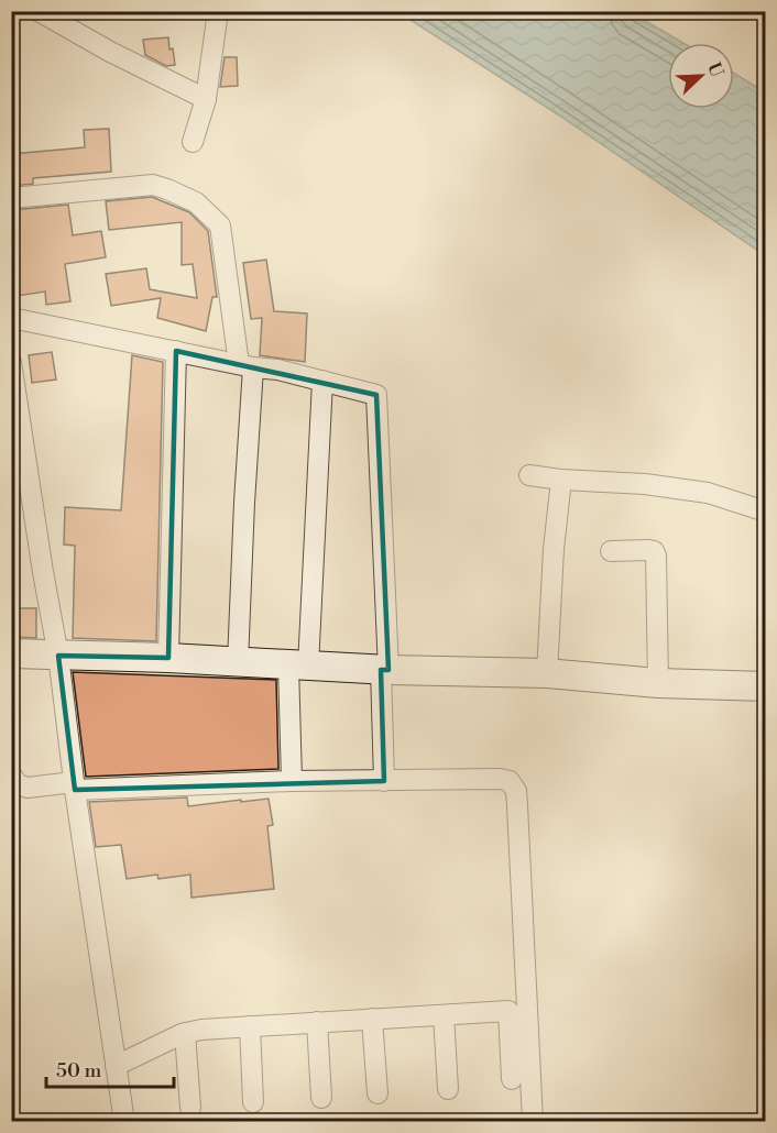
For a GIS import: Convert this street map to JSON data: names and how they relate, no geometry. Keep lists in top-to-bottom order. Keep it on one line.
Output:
{"scale_bar":"50 m","north":"top right"}
